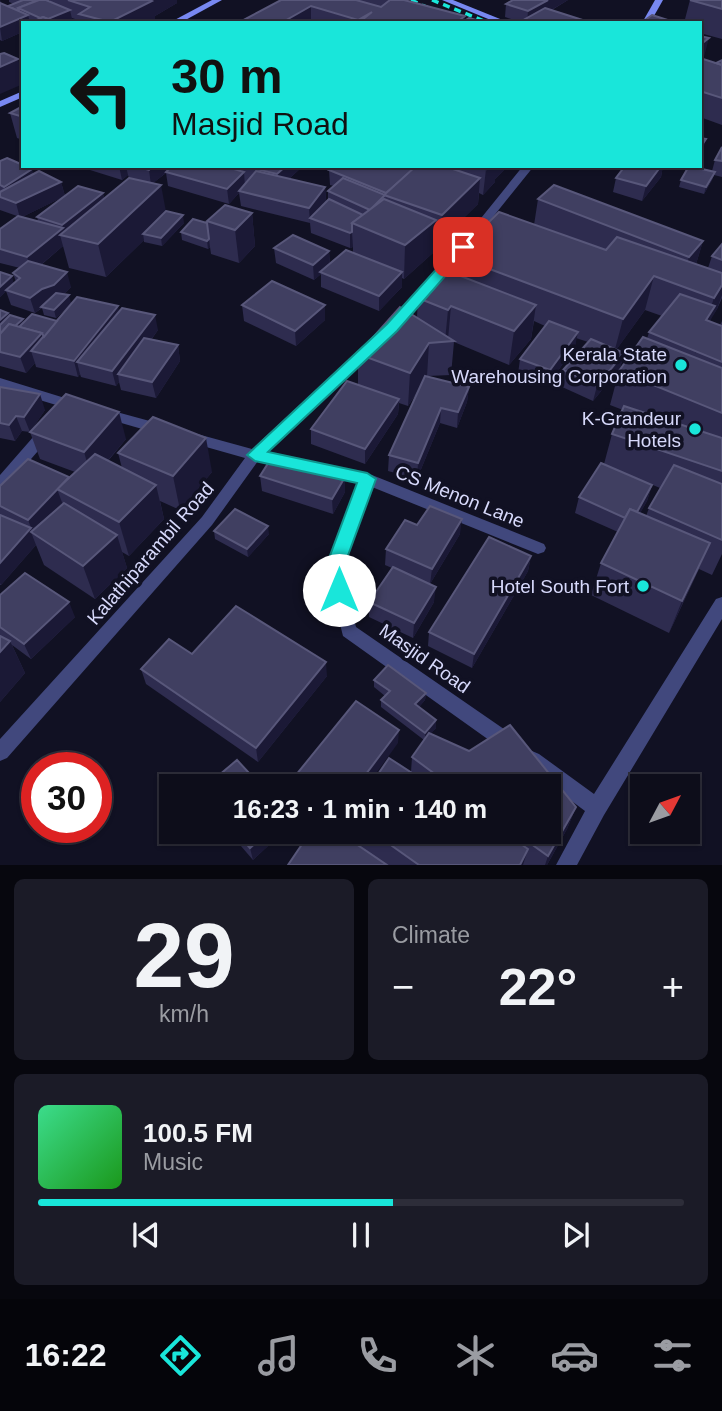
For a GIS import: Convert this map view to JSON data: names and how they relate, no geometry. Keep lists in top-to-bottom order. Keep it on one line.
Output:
{"streets":{"street":["CS Menon Lane","Kalathiparambil Road","Masjid Road"]},"crossings":[["CS Menon Lane","Masjid Road"]],"places":["Kerala State Warehousing Corporation","K-Grandeur Hotels","Hotel South Fort"],"north":"top right","page":{"turn":["30 m","Masjid Road"],"limit":"30","trip":"16:23 · 1 min · 140 m","tile":[["29","km/h"],"Climate"],"heat":["−","22°","+"],"song":["100.5 FM","Music"],"tabs":"16:22"}}
